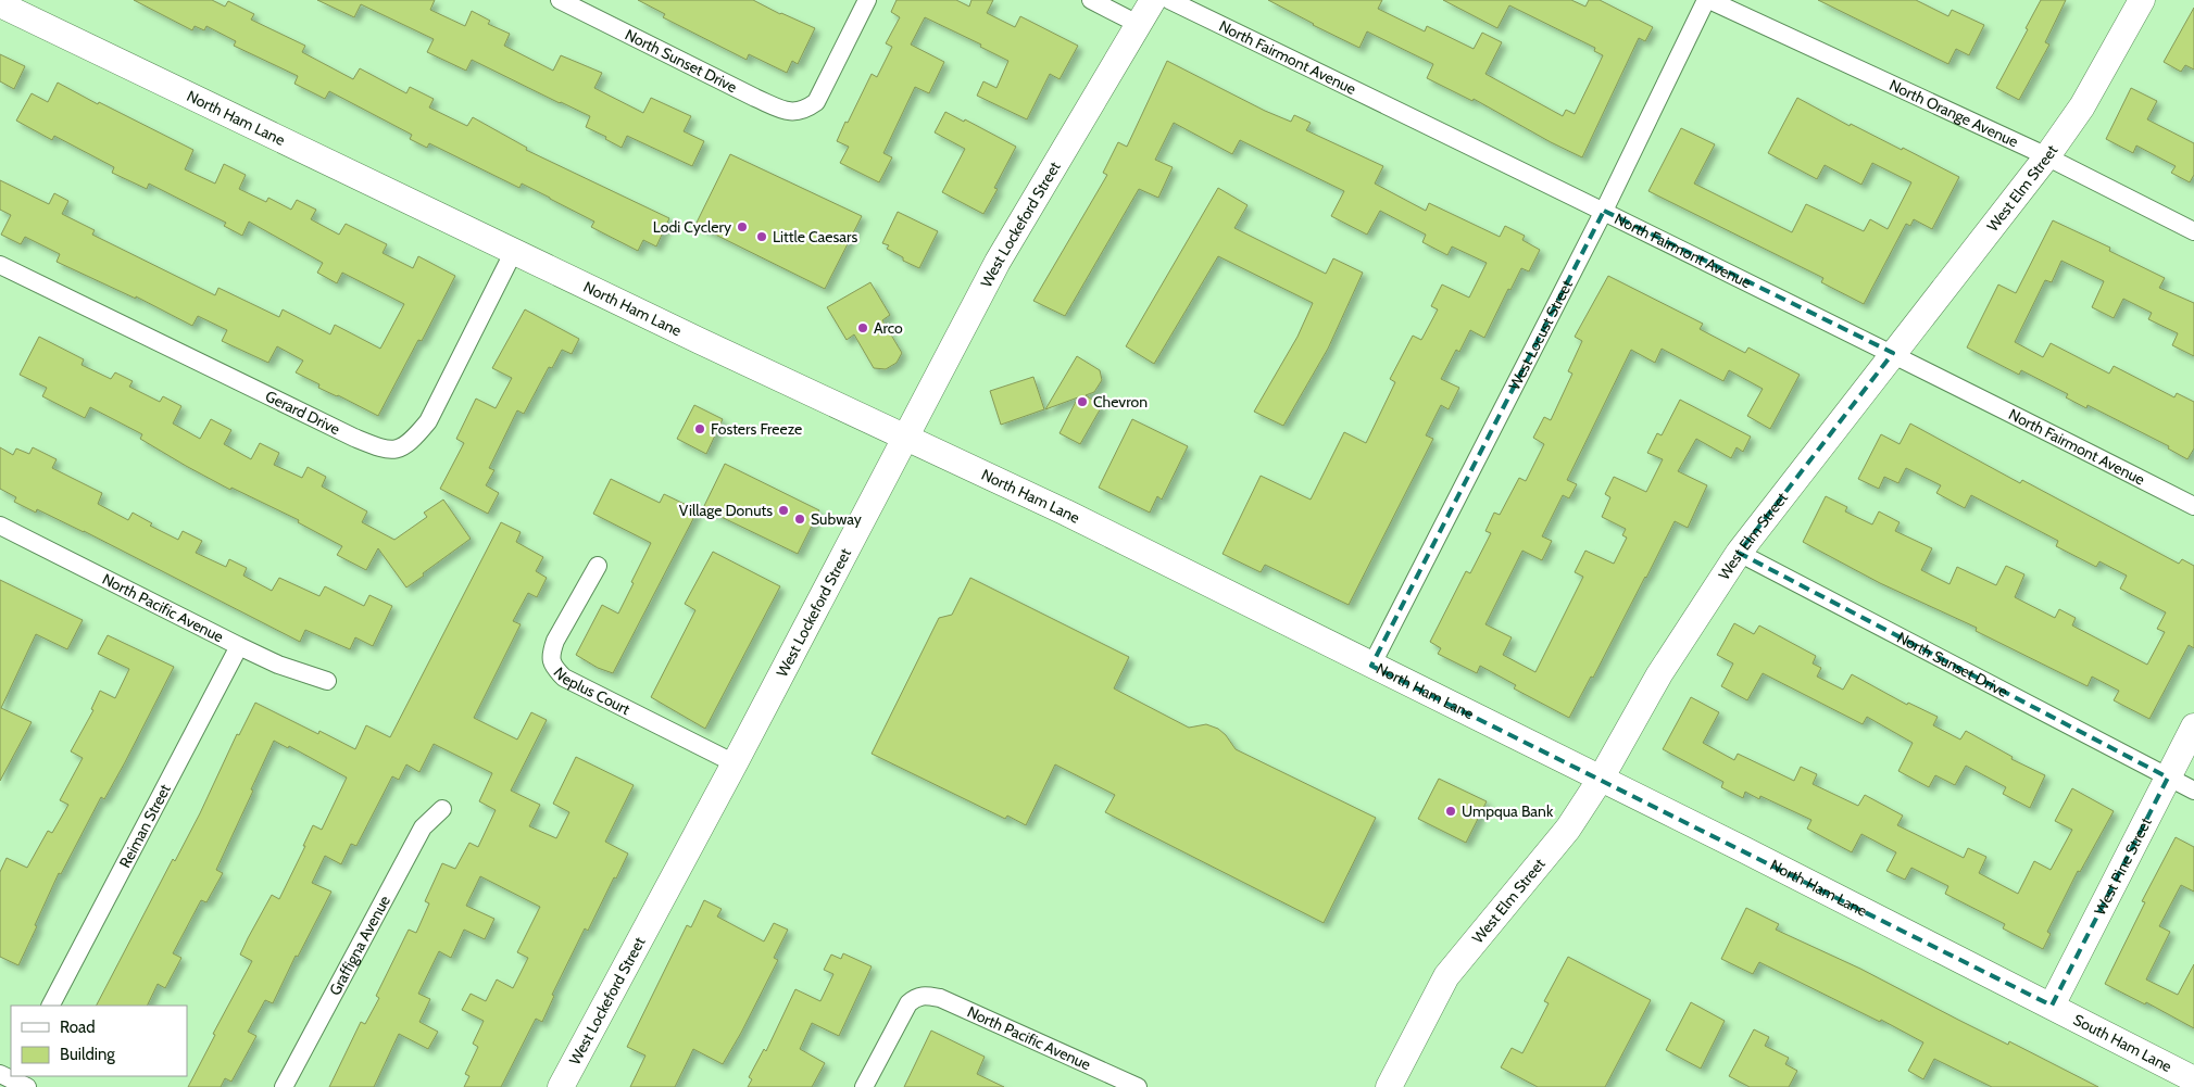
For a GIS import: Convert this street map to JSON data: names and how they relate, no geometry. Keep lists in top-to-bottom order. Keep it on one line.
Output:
{"streets":{"street":["North Fairmont Avenue","North Sunset Drive","North Orange Avenue","North Ham Lane","West Elm Street","West Lockeford Street","West Locust Street","Gerard Drive","North Pacific Avenue","Neplus Court","Reiman Street","West Pine Street","Graffigna Avenue","South Ham Lane"]},"crossings":[["North Fairmont Avenue","West Elm Street"],["North Fairmont Avenue","West Locust Street"],["North Sunset Drive","West Elm Street"],["North Sunset Drive","West Pine Street"],["North Orange Avenue","West Elm Street"],["North Orange Avenue","West Locust Street"],["North Ham Lane","West Elm Street"],["North Ham Lane","West Lockeford Street"],["North Ham Lane","West Locust Street"],["North Ham Lane","Gerard Drive"],["North Ham Lane","West Pine Street"],["North Ham Lane","South Ham Lane"],["West Lockeford Street","Neplus Court"],["North Pacific Avenue","Reiman Street"],["West Pine Street","South Ham Lane"]],"places":["Lodi Cyclery","Little Caesars","Arco","Chevron","Fosters Freeze","Village Donuts","Subway","Umpqua Bank"],"legend":["Road","Building"]}
